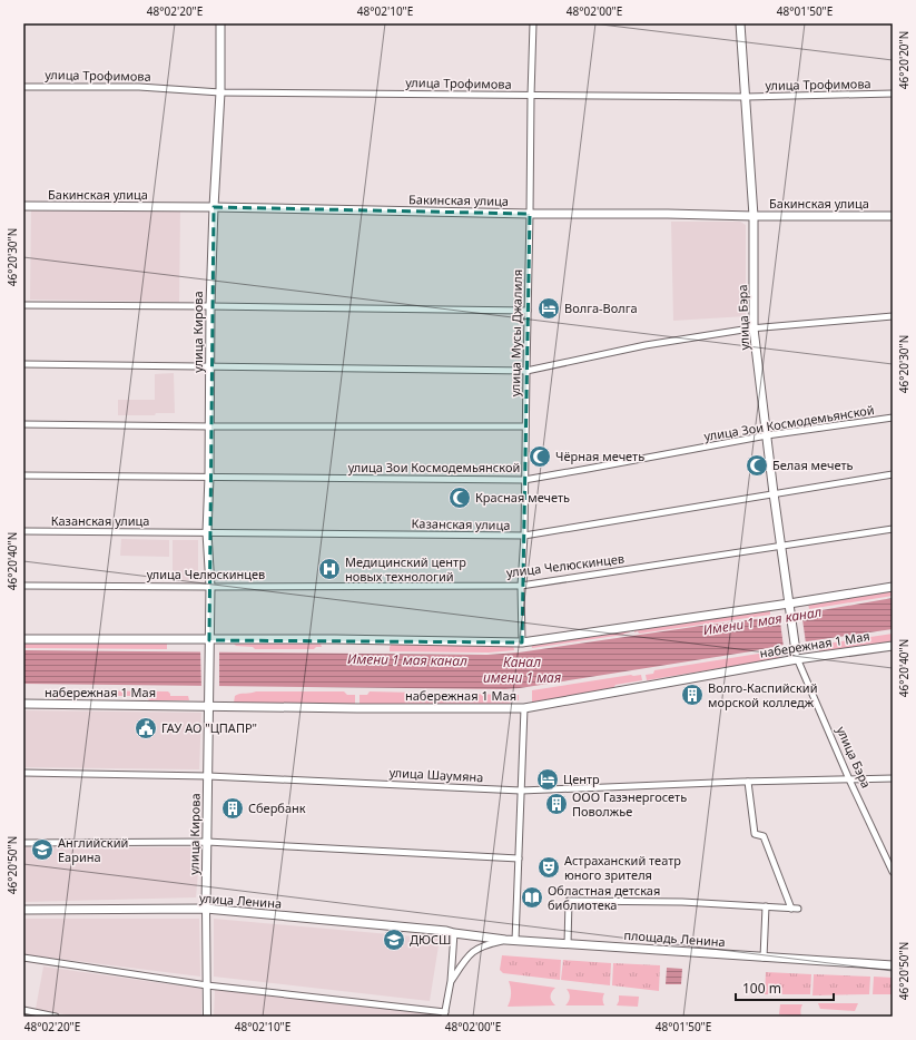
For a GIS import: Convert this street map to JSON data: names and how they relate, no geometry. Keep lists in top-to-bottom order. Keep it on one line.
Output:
{"streets":{"main road":["Бакинская улица","улица Бэра","улица Кирова","набережная 1 Мая","улица Ленина","площадь Ленина"],"street":["улица Трофимова","улица Мусы Джалиля","улица Зои Космодемьянской","Казанская улица","улица Челюскинцев","улица Шаумяна"]},"crossings":[["улица Трофимова","улица Бэра"],["улица Трофимова","улица Кирова"],["улица Трофимова","улица Мусы Джалиля"],["Бакинская улица","улица Бэра"],["Бакинская улица","улица Кирова"],["Бакинская улица","улица Мусы Джалиля"],["улица Бэра","улица Зои Космодемьянской"],["улица Бэра","Казанская улица"],["улица Бэра","улица Челюскинцев"],["улица Бэра","набережная 1 Мая"],["улица Бэра","улица Шаумяна"],["улица Кирова","улица Зои Космодемьянской"],["улица Кирова","Казанская улица"],["улица Кирова","улица Челюскинцев"],["улица Кирова","набережная 1 Мая"],["улица Кирова","улица Шаумяна"],["улица Кирова","улица Ленина"],["улица Мусы Джалиля","улица Зои Космодемьянской"],["улица Мусы Джалиля","Казанская улица"],["улица Мусы Джалиля","улица Челюскинцев"],["улица Ленина","площадь Ленина"]],"water":["Имени 1 мая канал","Канал имени 1 мая"],"places":{"hotel":["Волга-Волга","Центр"],"mosque":["Чёрная мечеть","Белая мечеть","Красная мечеть"],"hospital":["Медицинский центр новых технологий"],"building":["Волго-Каспийский морской колледж","ООО Газэнергосеть Поволжье","Сбербанк"],"public building":["ГАУ АО \"ЦПАПР\""],"school or university":["Английский Еарина","ДЮСШ"],"theatre":["Астраханский театр юного зрителя"],"library":["Областная детская библиотека"]},"scale_bar":"100 m","coordinates":["48°02'20\"E","48°02'10\"E","48°02'00\"E","48°01'50\"E","46°20'20\"N","46°20'30\"N","46°20'40\"N","46°20'50\"N"]}
